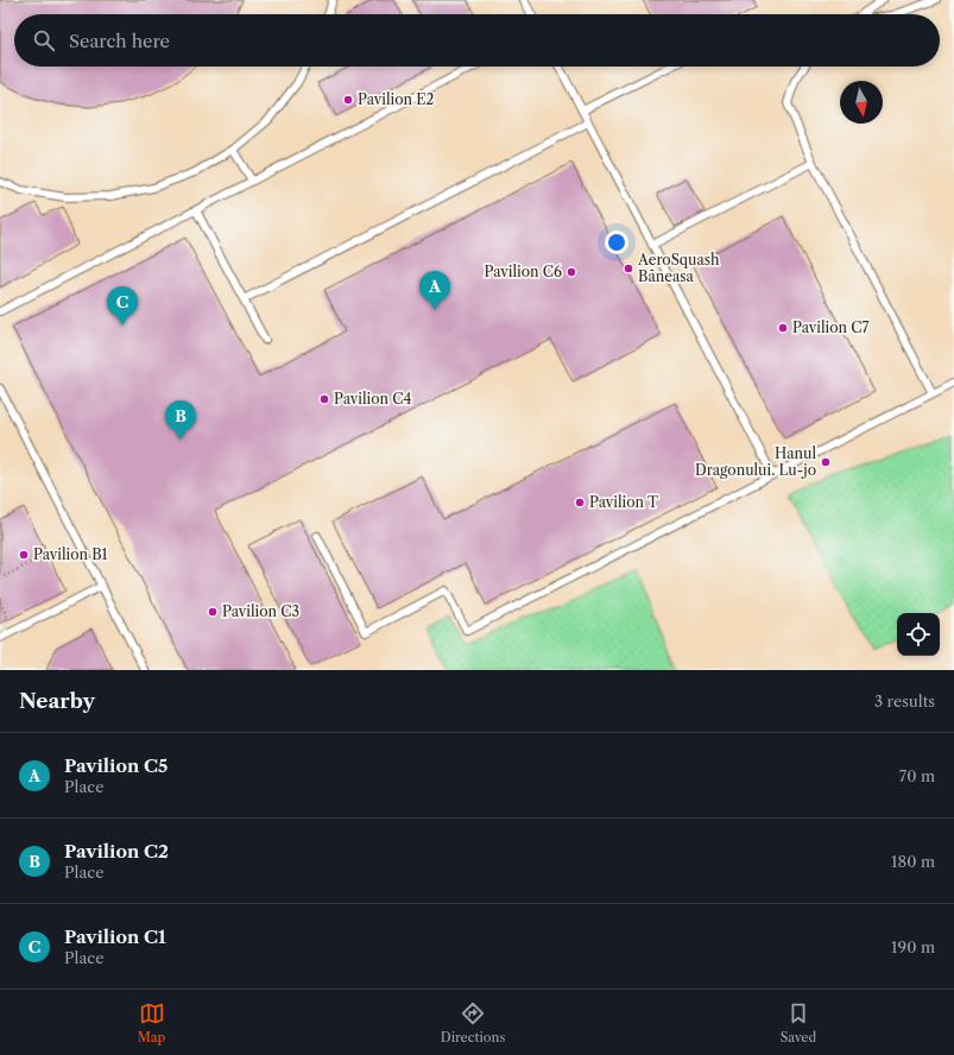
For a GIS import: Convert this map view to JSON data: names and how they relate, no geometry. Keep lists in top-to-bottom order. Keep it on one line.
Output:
{"places":["Pavilion E2","AeroSquash Băneasa","Pavilion C6","Pavilion C7","Pavilion C4","Hanul Dragonului. Lu-jo","Pavilion T","Pavilion B1","Pavilion C3"],"north":"bottom","page":{"search":"Search here","pins":["A","C","B"],"heading":["Nearby","3 results"],"list":[{"mark":"A","name":"Pavilion C5","note":"Place","value":"70 m"},{"mark":"B","name":"Pavilion C2","note":"Place","value":"180 m"},{"mark":"C","name":"Pavilion C1","note":"Place","value":"190 m"}],"nav":["Map","Directions","Saved"]}}
